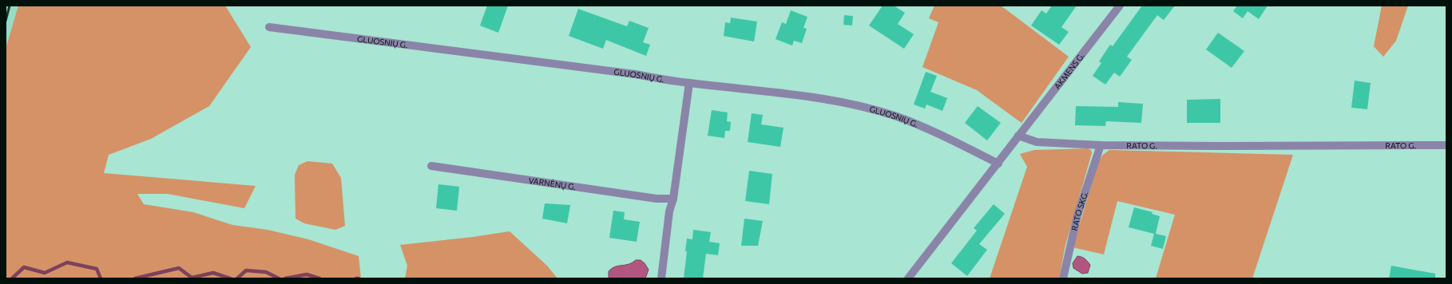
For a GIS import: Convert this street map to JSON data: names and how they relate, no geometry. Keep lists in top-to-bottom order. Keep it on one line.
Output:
{"streets":{"street":["GLUOSNIŲ G.","AKMENS G.","RATO G.","VARNĖNŲ G.","RATO SKG."]},"crossings":[["AKMENS G.","RATO G."],["RATO G.","RATO SKG."]]}
